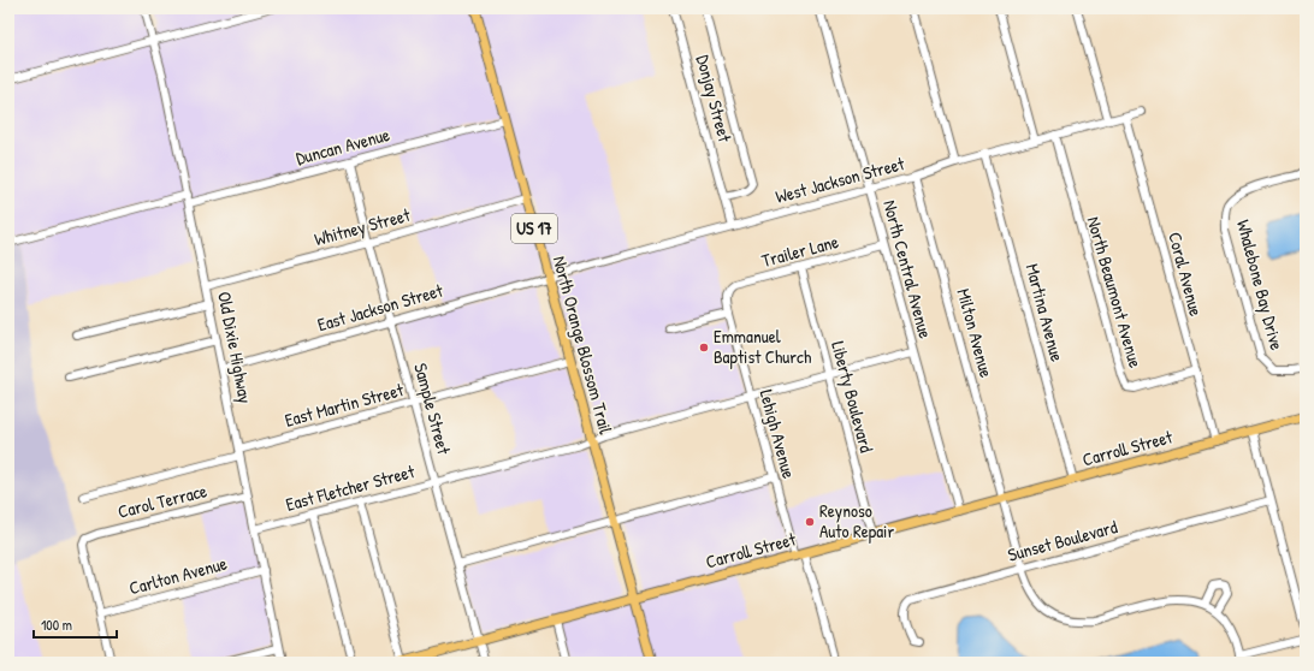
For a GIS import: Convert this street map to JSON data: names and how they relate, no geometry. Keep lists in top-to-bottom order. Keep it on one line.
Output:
{"streets":{"main road":["US 17","North Orange Blossom Trail","Carroll Street"],"street":["Donjay Street","Duncan Avenue","West Jackson Street","Whitney Street","Trailer Lane","North Central Avenue","Coral Avenue","Whalebone Bay Drive","North Beaumont Avenue","East Jackson Street","Martina Avenue","Milton Avenue","Old Dixie Highway","Liberty Boulevard","East Martin Street","Sample Street","Lehigh Avenue","East Fletcher Street","Carol Terrace","Sunset Boulevard","Carlton Avenue"]},"crossings":[["Donjay Street","West Jackson Street"],["Duncan Avenue","North Orange Blossom Trail"],["Duncan Avenue","Old Dixie Highway"],["Duncan Avenue","Sample Street"],["West Jackson Street","North Central Avenue"],["West Jackson Street","Coral Avenue"],["West Jackson Street","North Beaumont Avenue"],["West Jackson Street","East Jackson Street"],["West Jackson Street","Martina Avenue"],["West Jackson Street","Milton Avenue"],["West Jackson Street","North Orange Blossom Trail"],["Whitney Street","North Orange Blossom Trail"],["Whitney Street","Old Dixie Highway"],["Whitney Street","Sample Street"],["Trailer Lane","North Central Avenue"],["Trailer Lane","Liberty Boulevard"],["Trailer Lane","Lehigh Avenue"],["North Central Avenue","Carroll Street"],["North Central Avenue","East Fletcher Street"],["Coral Avenue","North Beaumont Avenue"],["Coral Avenue","Carroll Street"],["East Jackson Street","North Orange Blossom Trail"],["East Jackson Street","Old Dixie Highway"],["East Jackson Street","Sample Street"],["Martina Avenue","Carroll Street"],["Milton Avenue","Carroll Street"],["Milton Avenue","Sunset Boulevard"],["North Orange Blossom Trail","East Martin Street"],["North Orange Blossom Trail","Carroll Street"],["North Orange Blossom Trail","East Fletcher Street"],["Old Dixie Highway","East Martin Street"],["Old Dixie Highway","East Fletcher Street"],["Old Dixie Highway","Carol Terrace"],["Old Dixie Highway","Carlton Avenue"],["Liberty Boulevard","Carroll Street"],["Liberty Boulevard","East Fletcher Street"],["East Martin Street","Sample Street"],["Sample Street","Carroll Street"],["Sample Street","East Fletcher Street"],["Lehigh Avenue","Carroll Street"],["Lehigh Avenue","East Fletcher Street"],["Carol Terrace","Carlton Avenue"]],"places":["Emmanuel Baptist Church","Reynoso Auto Repair"],"scale_bar":"100 m"}
